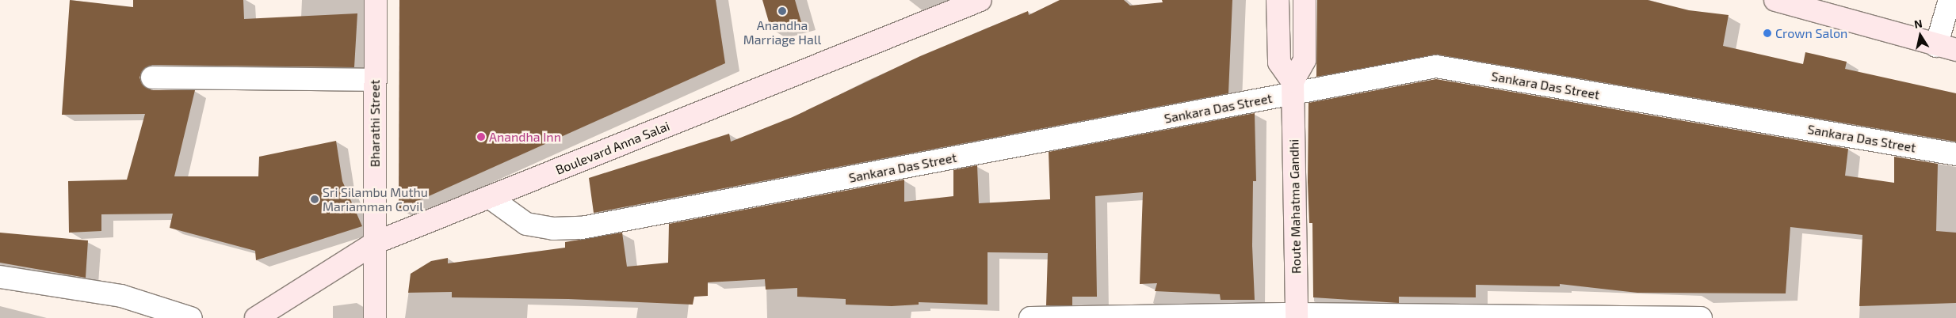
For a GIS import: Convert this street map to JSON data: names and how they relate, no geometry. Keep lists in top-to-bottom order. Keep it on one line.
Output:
{"streets":{"street":["Sankara Das Street","Bharathi Street","Boulevard Anna Salai","Route Mahatma Gandhi"]},"crossings":[["Sankara Das Street","Boulevard Anna Salai"],["Sankara Das Street","Route Mahatma Gandhi"],["Bharathi Street","Boulevard Anna Salai"]],"places":["Anandha Marriage Hall","Crown Salon","Anandha Inn","Sri Silambu Muthu Mariamman Covil"],"north":"top"}
